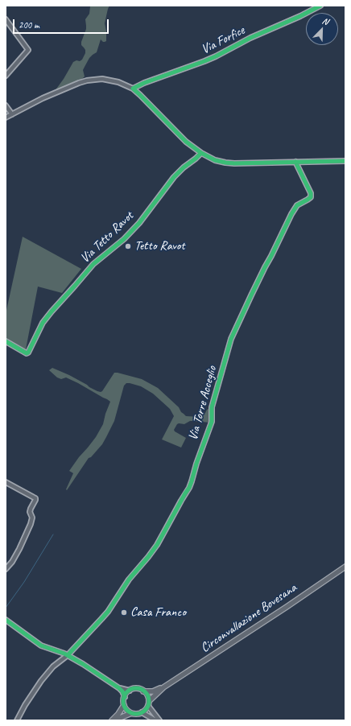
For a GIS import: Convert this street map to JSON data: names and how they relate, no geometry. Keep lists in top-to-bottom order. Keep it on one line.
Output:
{"streets":{"main road":["Circonvallazione Bovesana"],"street":["Via Forfice","Via Tetto Ravot","Via Torre Acceglio"]},"places":["Tetto Ravot","Casa Franco"],"scale_bar":"200 m","north":"top right"}
